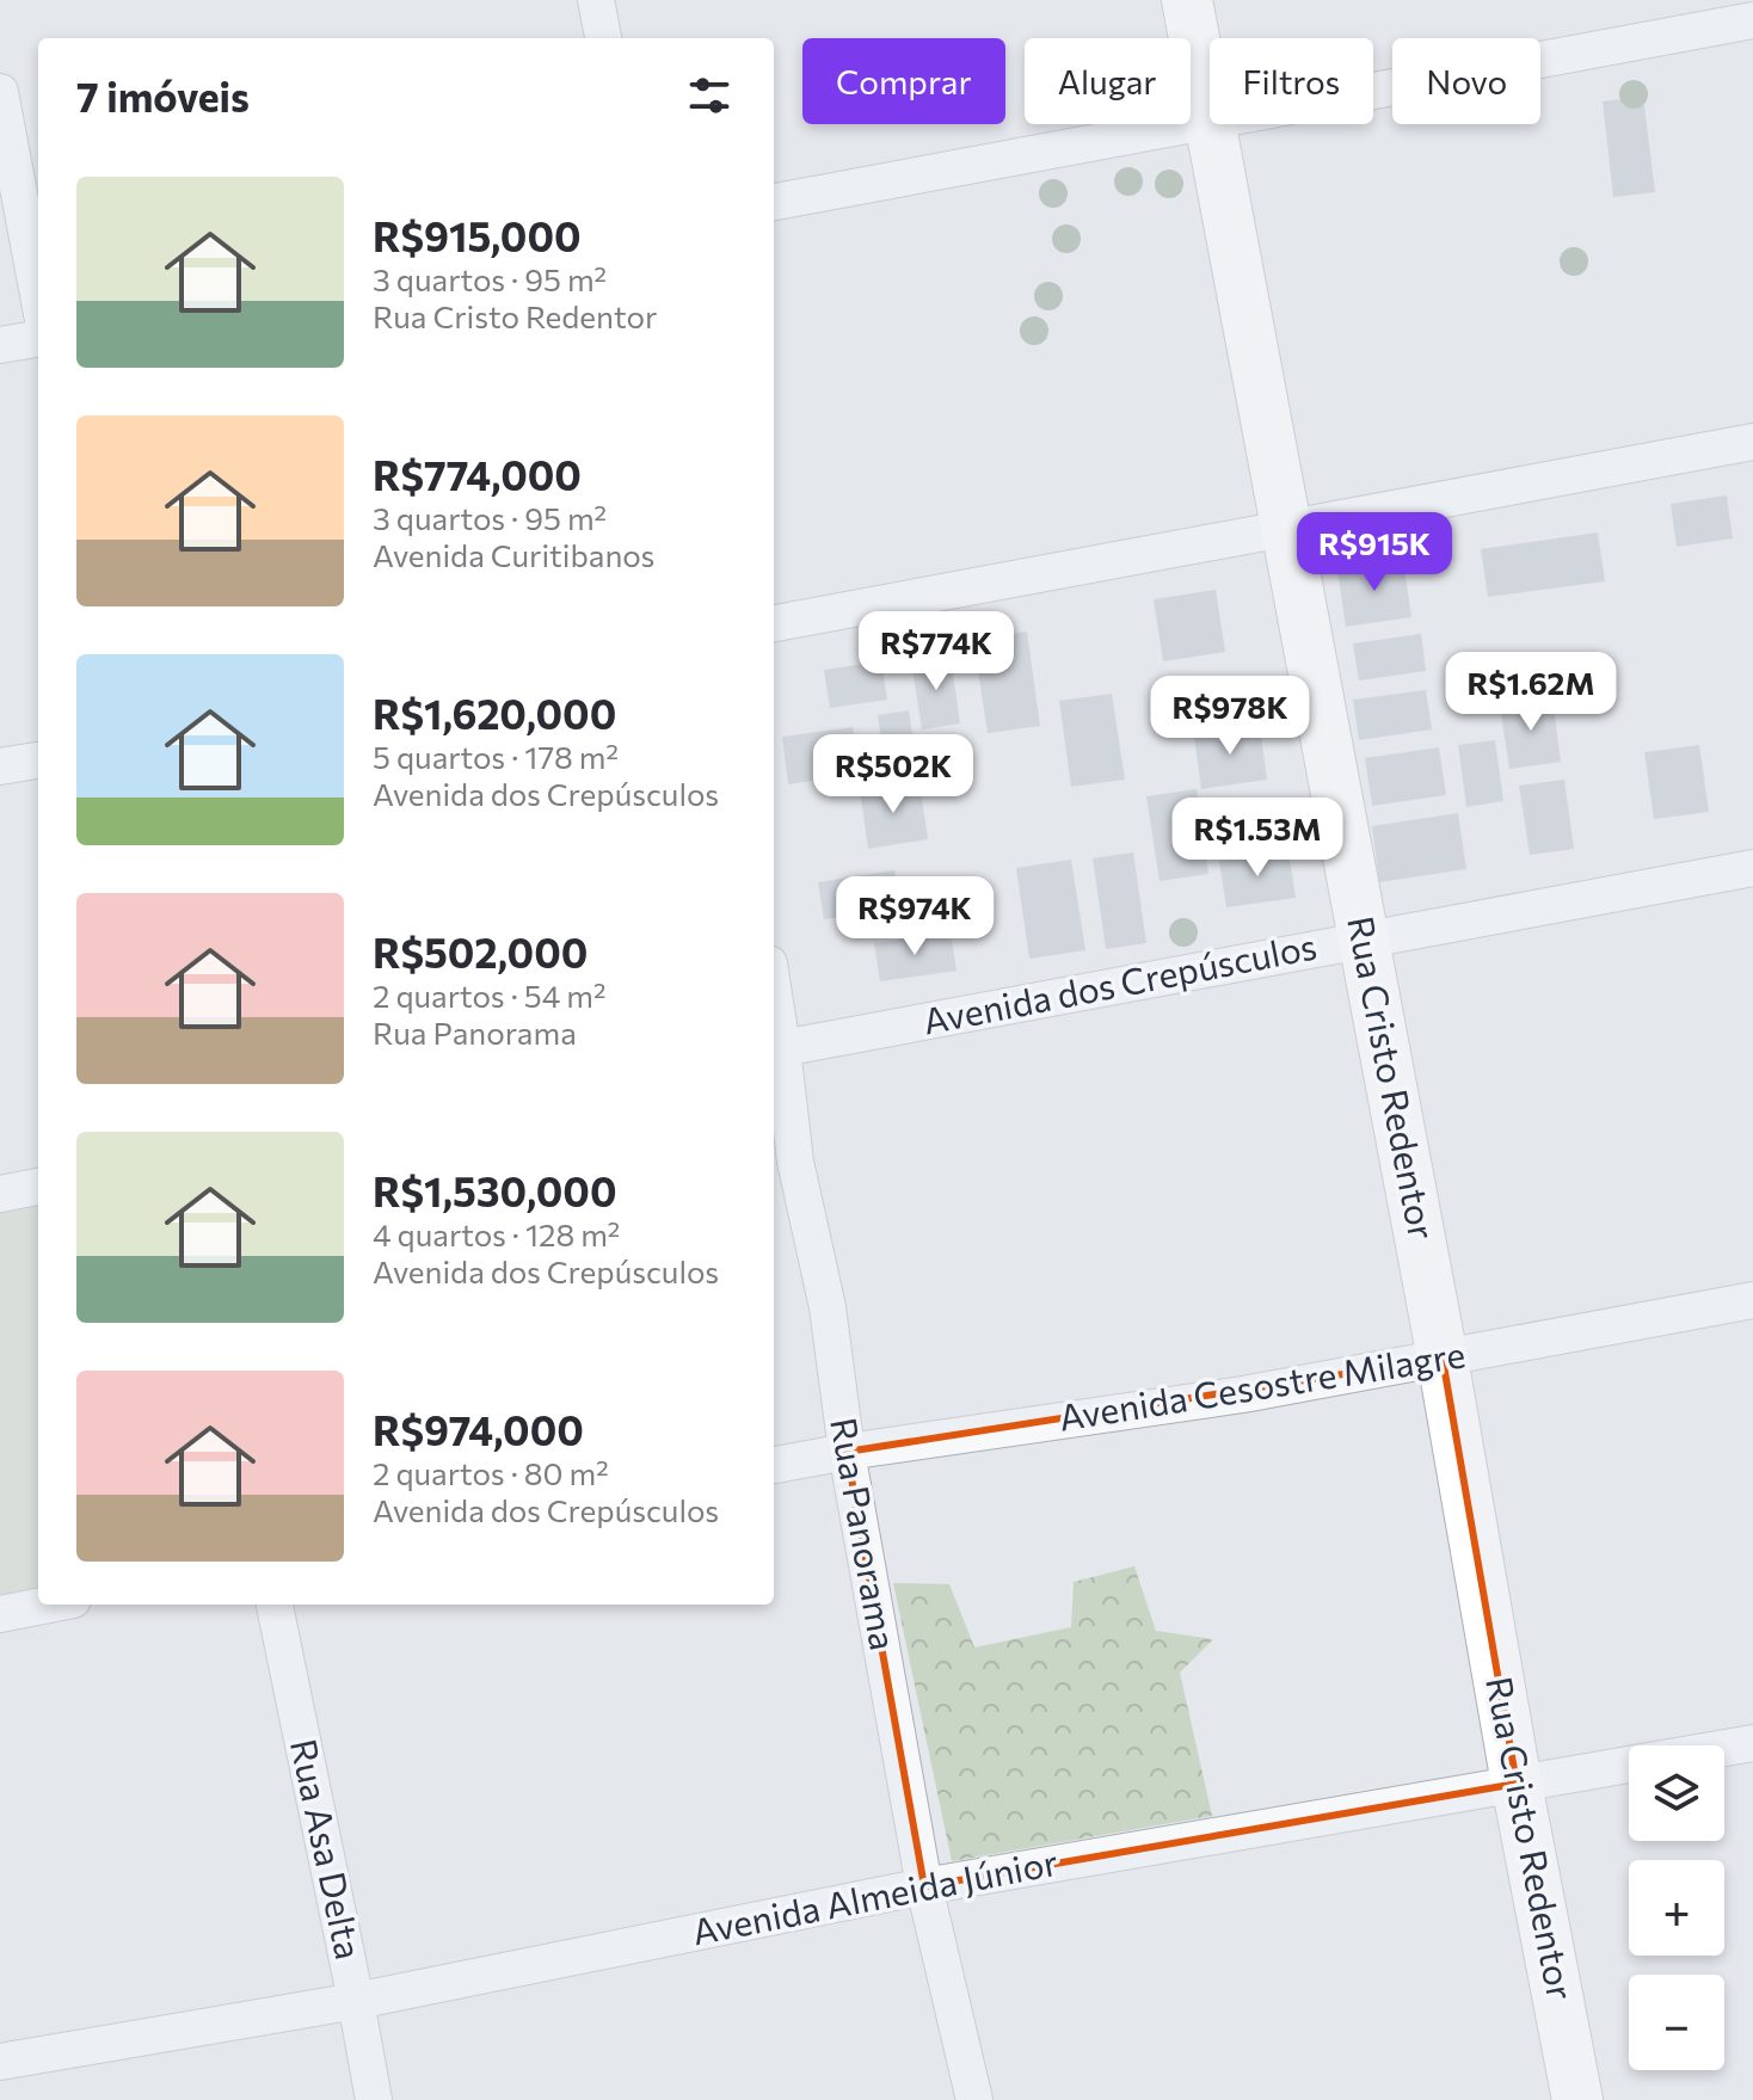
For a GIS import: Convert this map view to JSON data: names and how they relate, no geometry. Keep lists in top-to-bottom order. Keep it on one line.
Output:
{"streets":{"street":["Avenida dos Crepúsculos","Rua Cristo Redentor","Avenida Cesostre Milagre","Rua Panorama","Rua Asa Delta","Avenida Almeida Júnior"]},"crossings":[["Avenida dos Crepúsculos","Rua Cristo Redentor"],["Avenida dos Crepúsculos","Rua Panorama"],["Rua Cristo Redentor","Avenida Cesostre Milagre"],["Rua Cristo Redentor","Avenida Almeida Júnior"],["Avenida Cesostre Milagre","Rua Panorama"],["Rua Panorama","Avenida Almeida Júnior"],["Rua Asa Delta","Avenida Almeida Júnior"]],"page":{"chip":["Comprar","Alugar","Filtros","Novo"],"heading":"7 imóveis","list":[{"name":"R$915,000","note":"3 quartos · 95 m² · Rua Cristo Redentor"},{"name":"R$774,000","note":"3 quartos · 95 m² · Avenida Curitibanos"},{"name":"R$1,620,000","note":"5 quartos · 178 m² · Avenida dos Crepúsculos"},{"name":"R$502,000","note":"2 quartos · 54 m² · Rua Panorama"},{"name":"R$1,530,000","note":"4 quartos · 128 m² · Avenida dos Crepúsculos"},{"name":"R$974,000","note":"2 quartos · 80 m² · Avenida dos Crepúsculos"}],"price":["R$915K","R$774K","R$1.62M","R$978K","R$502K","R$1.53M","R$974K"],"map_buttons":["+","−"]}}
